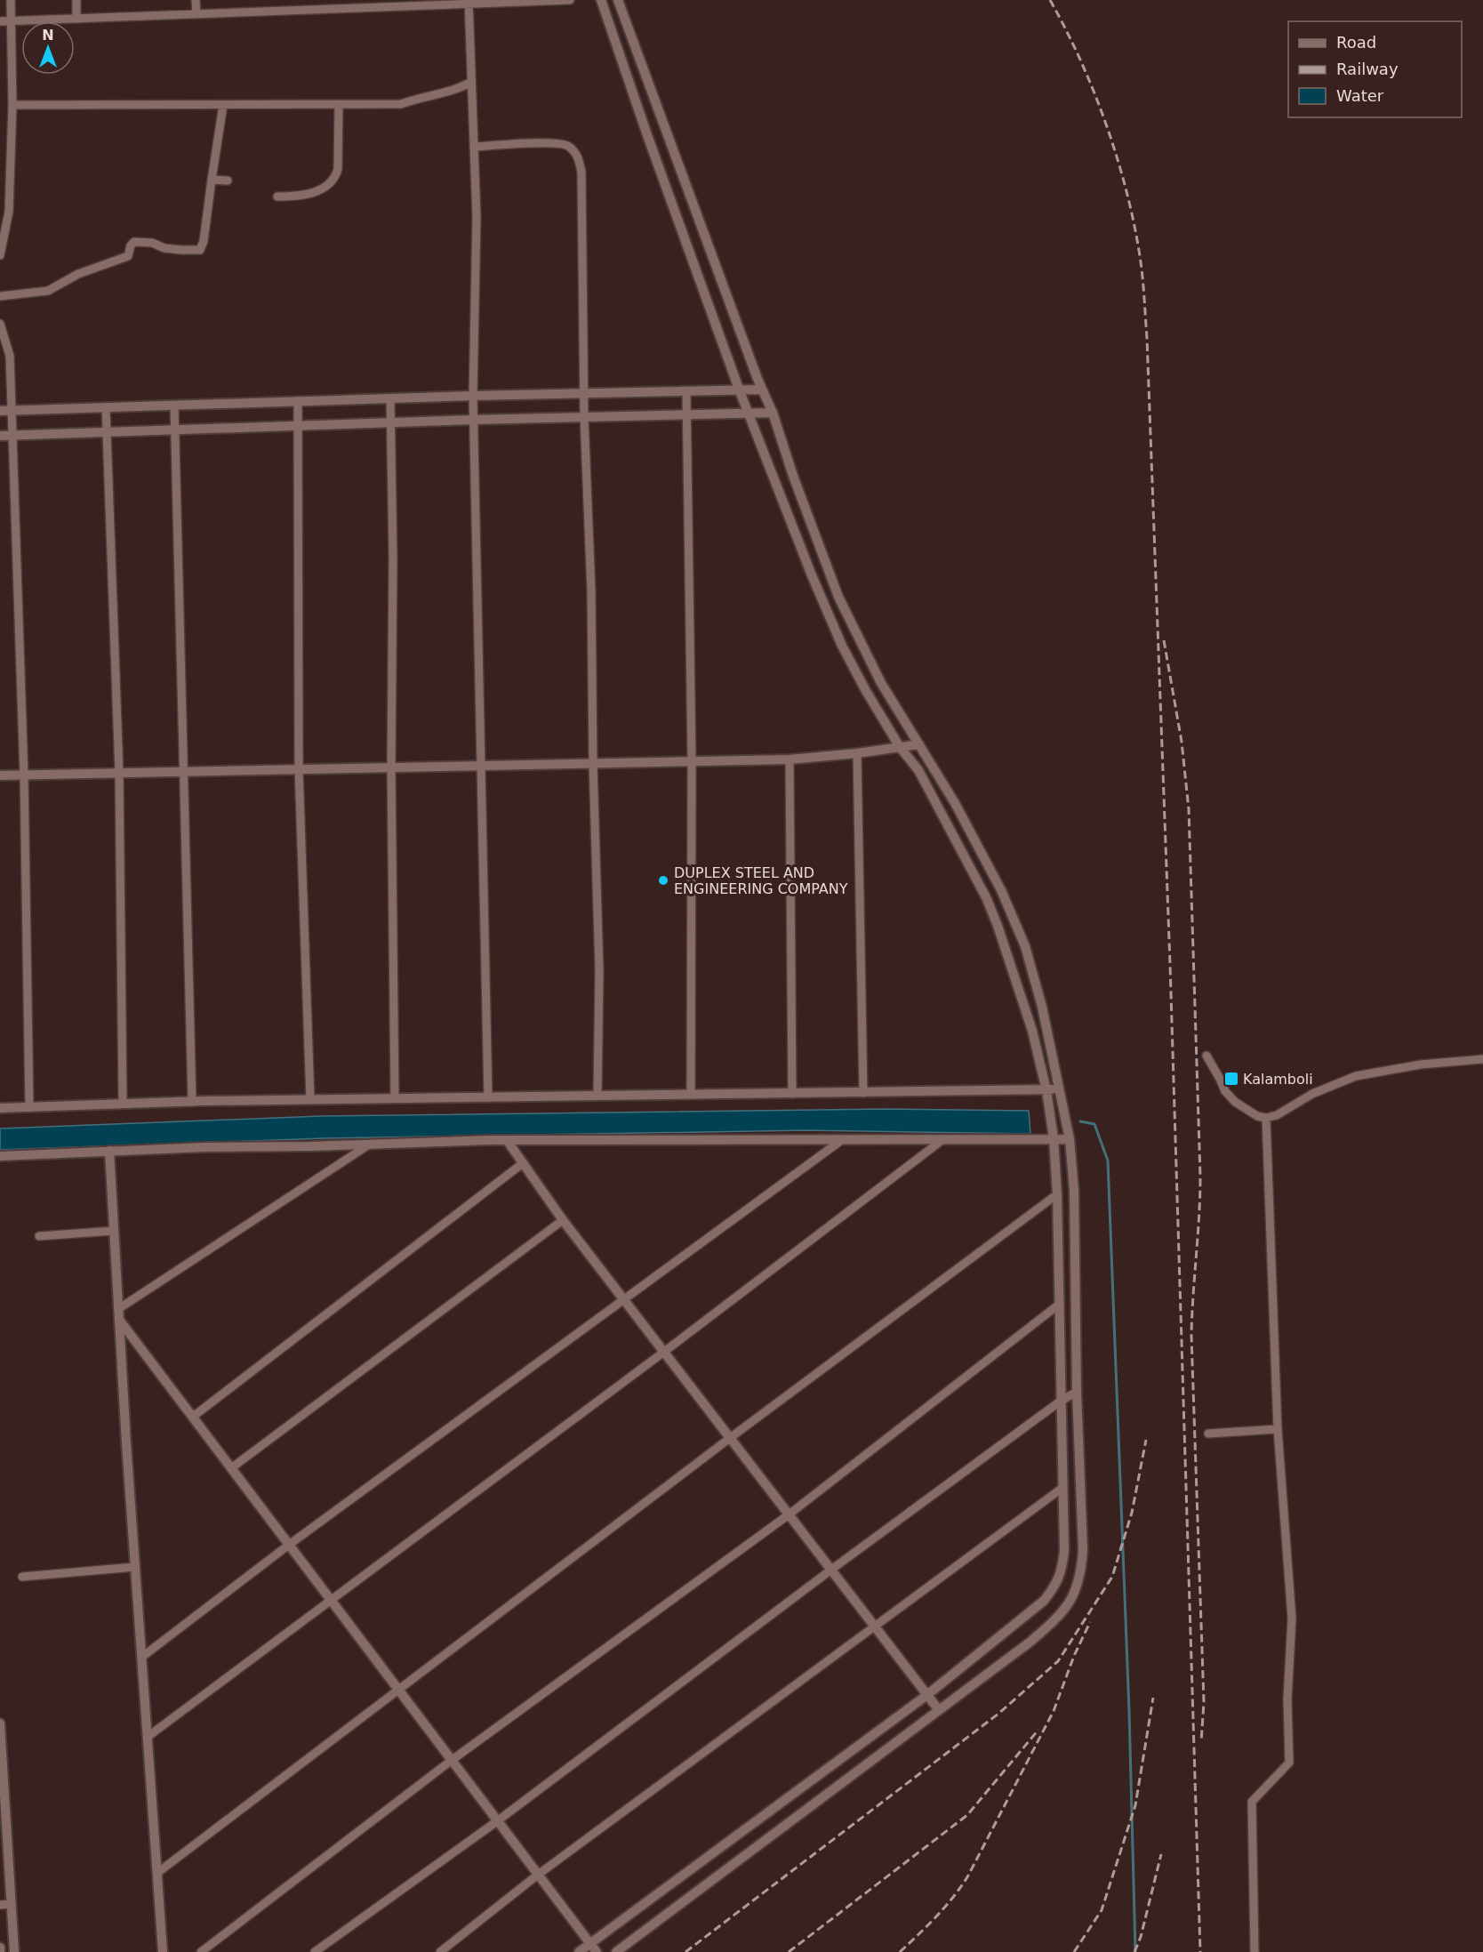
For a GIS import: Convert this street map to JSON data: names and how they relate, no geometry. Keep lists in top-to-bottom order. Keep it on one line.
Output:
{"places":{"other":["DUPLEX STEEL AND ENGINEERING COMPANY"],"transit":["Kalamboli"]},"legend":["Road","Railway","Water"],"north":"top"}
